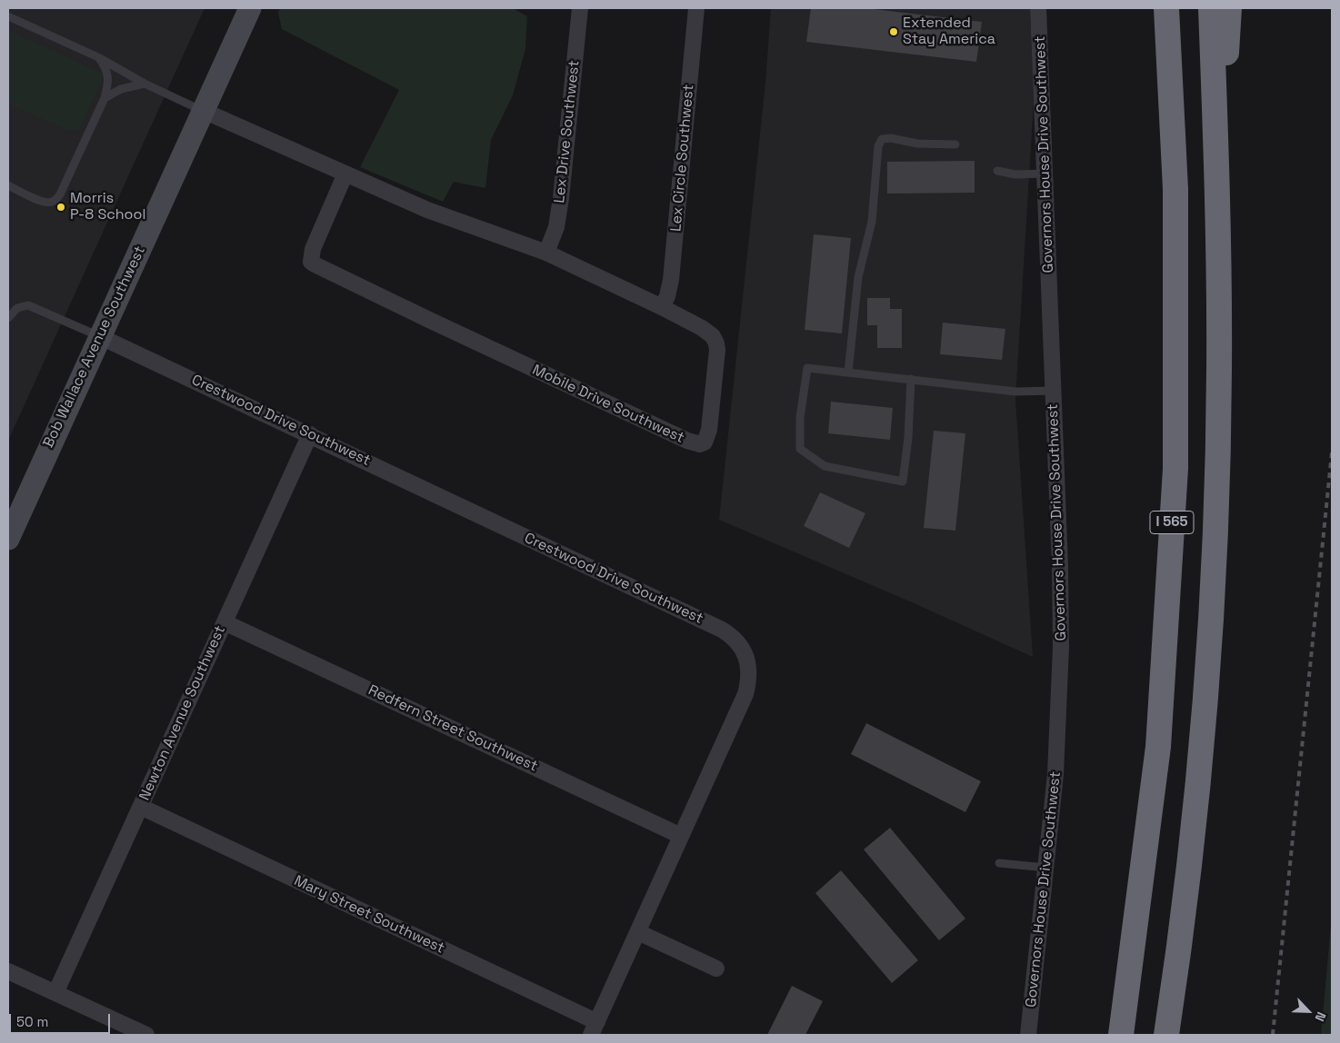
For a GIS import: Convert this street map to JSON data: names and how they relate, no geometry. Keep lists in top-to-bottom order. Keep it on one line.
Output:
{"streets":{"highway":["I 565"],"main road":["Bob Wallace Avenue Southwest"],"street":["Lex Drive Southwest","Governors House Drive Southwest","Lex Circle Southwest","Mobile Drive Southwest","Crestwood Drive Southwest","Newton Avenue Southwest","Redfern Street Southwest","Mary Street Southwest"]},"crossings":[["Lex Drive Southwest","Mobile Drive Southwest"],["Lex Circle Southwest","Mobile Drive Southwest"],["Bob Wallace Avenue Southwest","Mobile Drive Southwest"],["Bob Wallace Avenue Southwest","Crestwood Drive Southwest"],["Crestwood Drive Southwest","Newton Avenue Southwest"],["Crestwood Drive Southwest","Redfern Street Southwest"],["Crestwood Drive Southwest","Mary Street Southwest"],["Newton Avenue Southwest","Redfern Street Southwest"],["Newton Avenue Southwest","Mary Street Southwest"]],"places":["Extended Stay America","Morris P-8 School"],"scale_bar":"50 m","north":"bottom right"}
